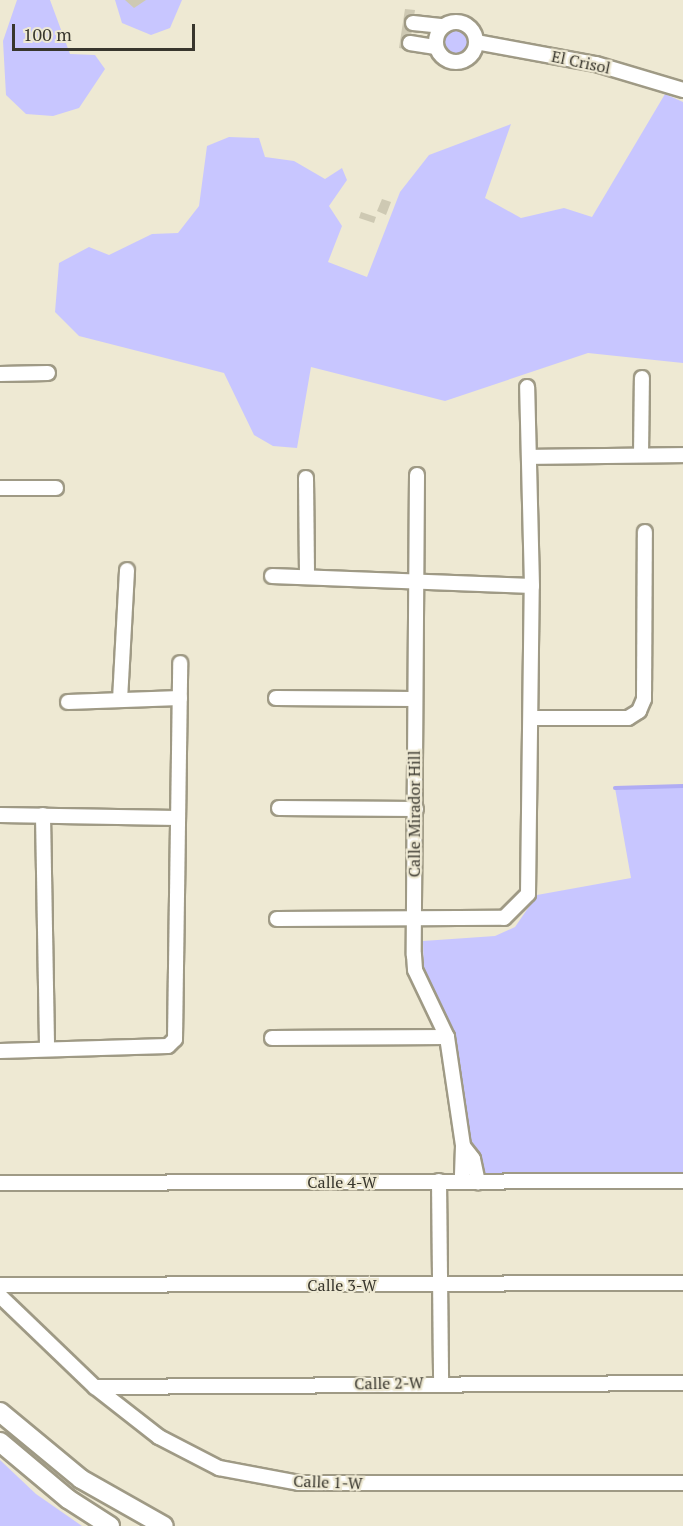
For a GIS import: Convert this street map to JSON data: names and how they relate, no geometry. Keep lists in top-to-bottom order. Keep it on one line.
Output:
{"streets":{"street":["El Crisol","Calle Mirador Hill","Calle 4-W","Calle 3-W","Calle 2-W","Calle 1-W"]},"crossings":[["Calle Mirador Hill","Calle 4-W"],["Calle 2-W","Calle 1-W"]],"scale_bar":"100 m"}
